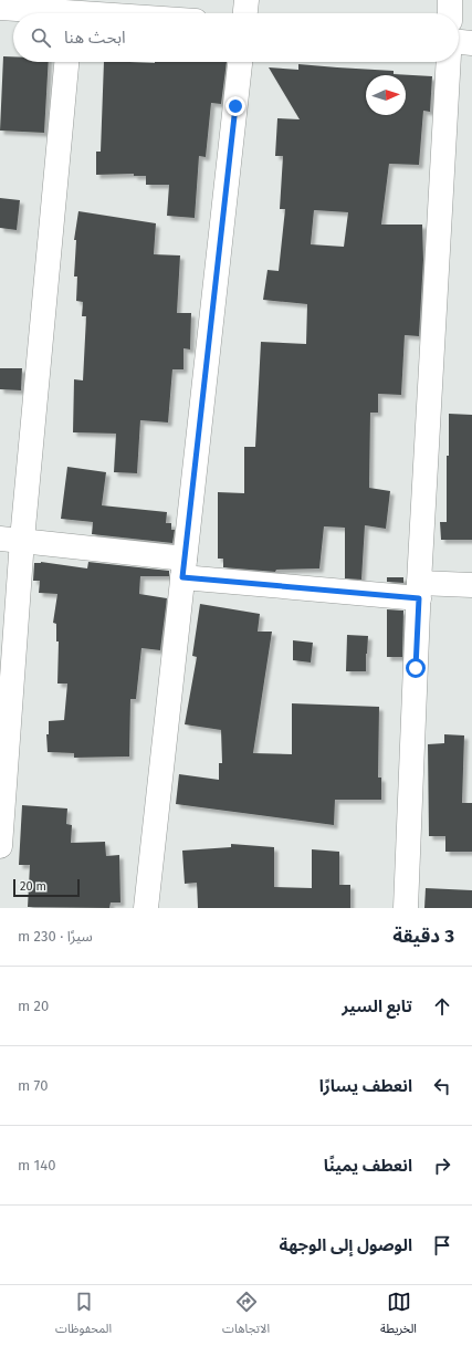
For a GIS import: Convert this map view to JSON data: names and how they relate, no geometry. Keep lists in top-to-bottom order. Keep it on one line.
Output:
{"scale_bar":"20 m","north":"right","page":{"search":"ابحث هنا","scale":"20 m","heading":["3 دقيقة","سيرًا · 230 m"],"list":[["تابع السير","20 m"],["انعطف يسارًا","70 m"],["انعطف يمينًا","140 m"],"الوصول إلى الوجهة"],"nav":["الخريطة","الاتجاهات","المحفوظات"]}}
